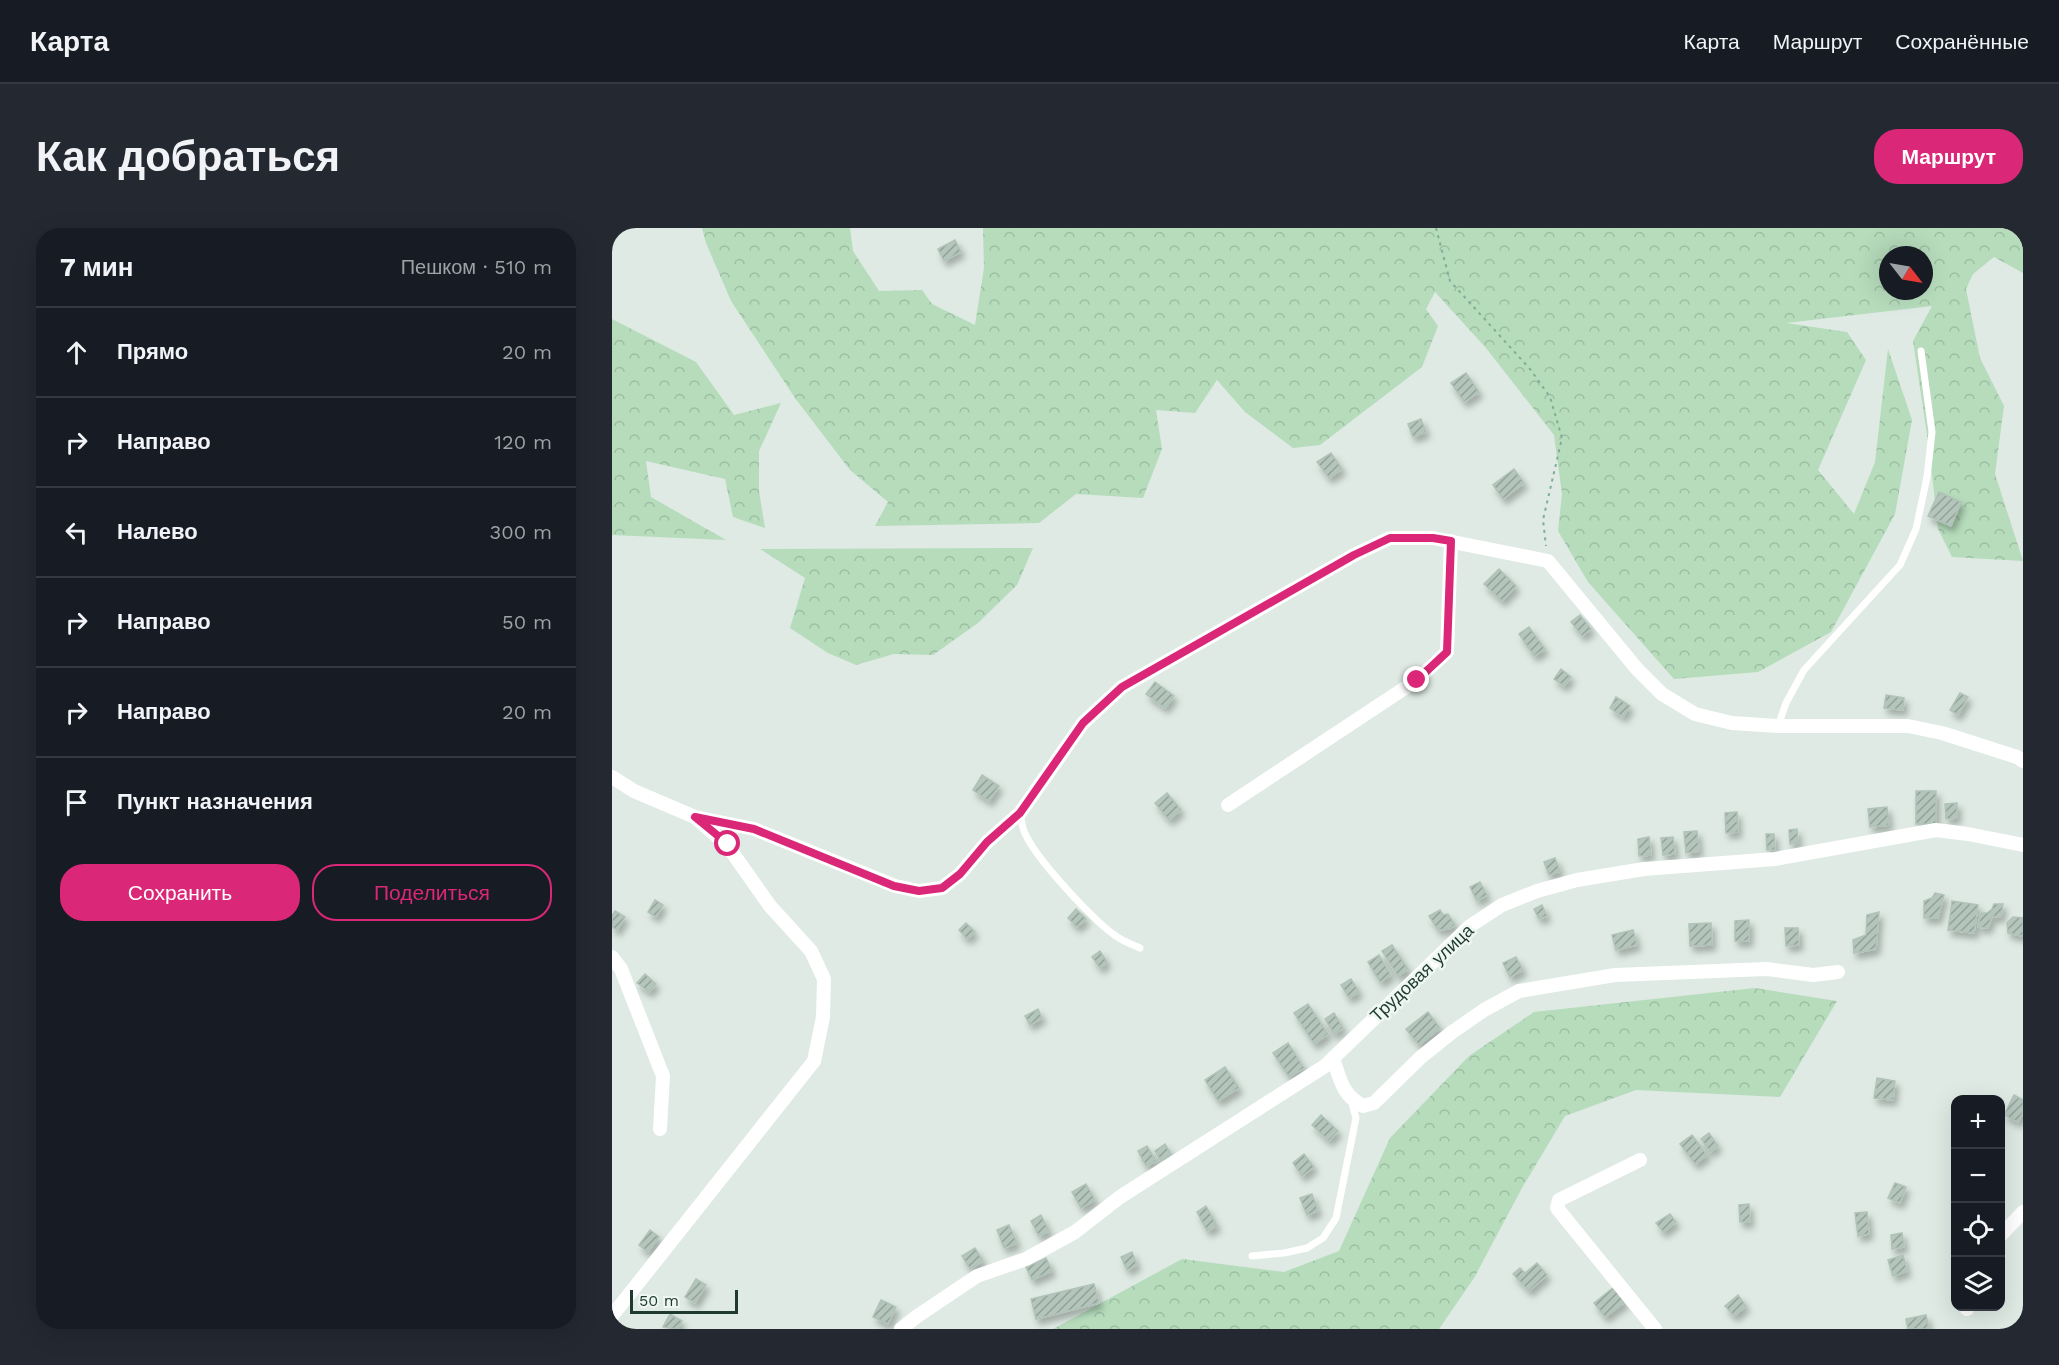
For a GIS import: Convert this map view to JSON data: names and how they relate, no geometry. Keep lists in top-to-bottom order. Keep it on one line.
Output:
{"streets":{"street":["Трудовая улица"]},"scale_bar":"50 m","north":"bottom right","page":{"header":"Карта","nav":["Карта","Маршрут","Сохранённые"],"buttons":["Маршрут",["Сохранить","Поделиться"]],"title":"Как добраться","heading":["7 мин","Пешком · 510 m"],"list":[["Прямо","20 m"],["Направо","120 m"],["Налево","300 m"],["Направо","50 m"],["Направо","20 m"],"Пункт назначения"],"map_buttons":["+","−"],"scale":"50 m"}}
